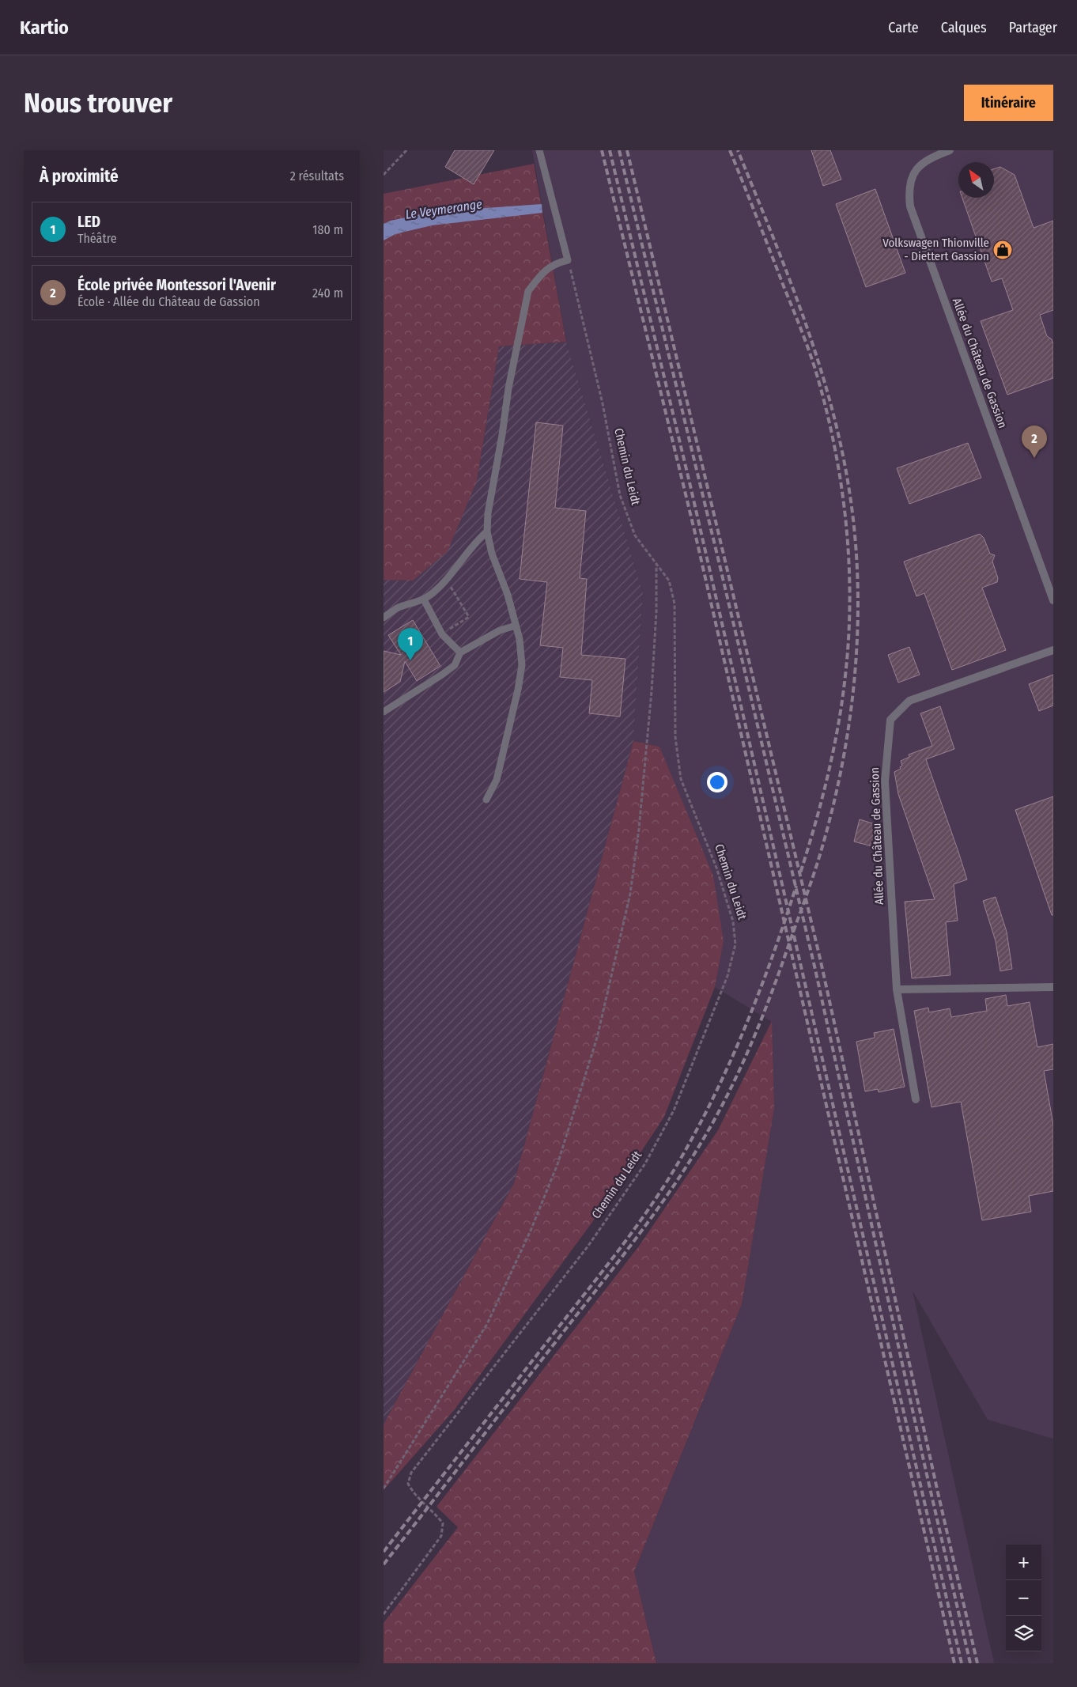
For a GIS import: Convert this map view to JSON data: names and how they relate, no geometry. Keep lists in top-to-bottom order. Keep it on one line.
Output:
{"streets":{"street":["Allée du Château de Gassion"],"path":["Chemin du Leidt"]},"water":["Le Veymerange"],"places":{"shop":["Volkswagen Thionville - Diettert Gassion"]},"north":"top left","page":{"header":"Kartio","nav":["Carte","Calques","Partager"],"buttons":"Itinéraire","title":"Nous trouver","heading":["À proximité","2 résultats"],"list":[{"mark":"1","name":"LED","note":"Théâtre","value":"180 m"},{"mark":"2","name":"École privée Montessori l'Avenir","note":"École · Allée du Château de Gassion","value":"240 m"}],"pins":["2","1"],"map_buttons":["+","−"]}}
